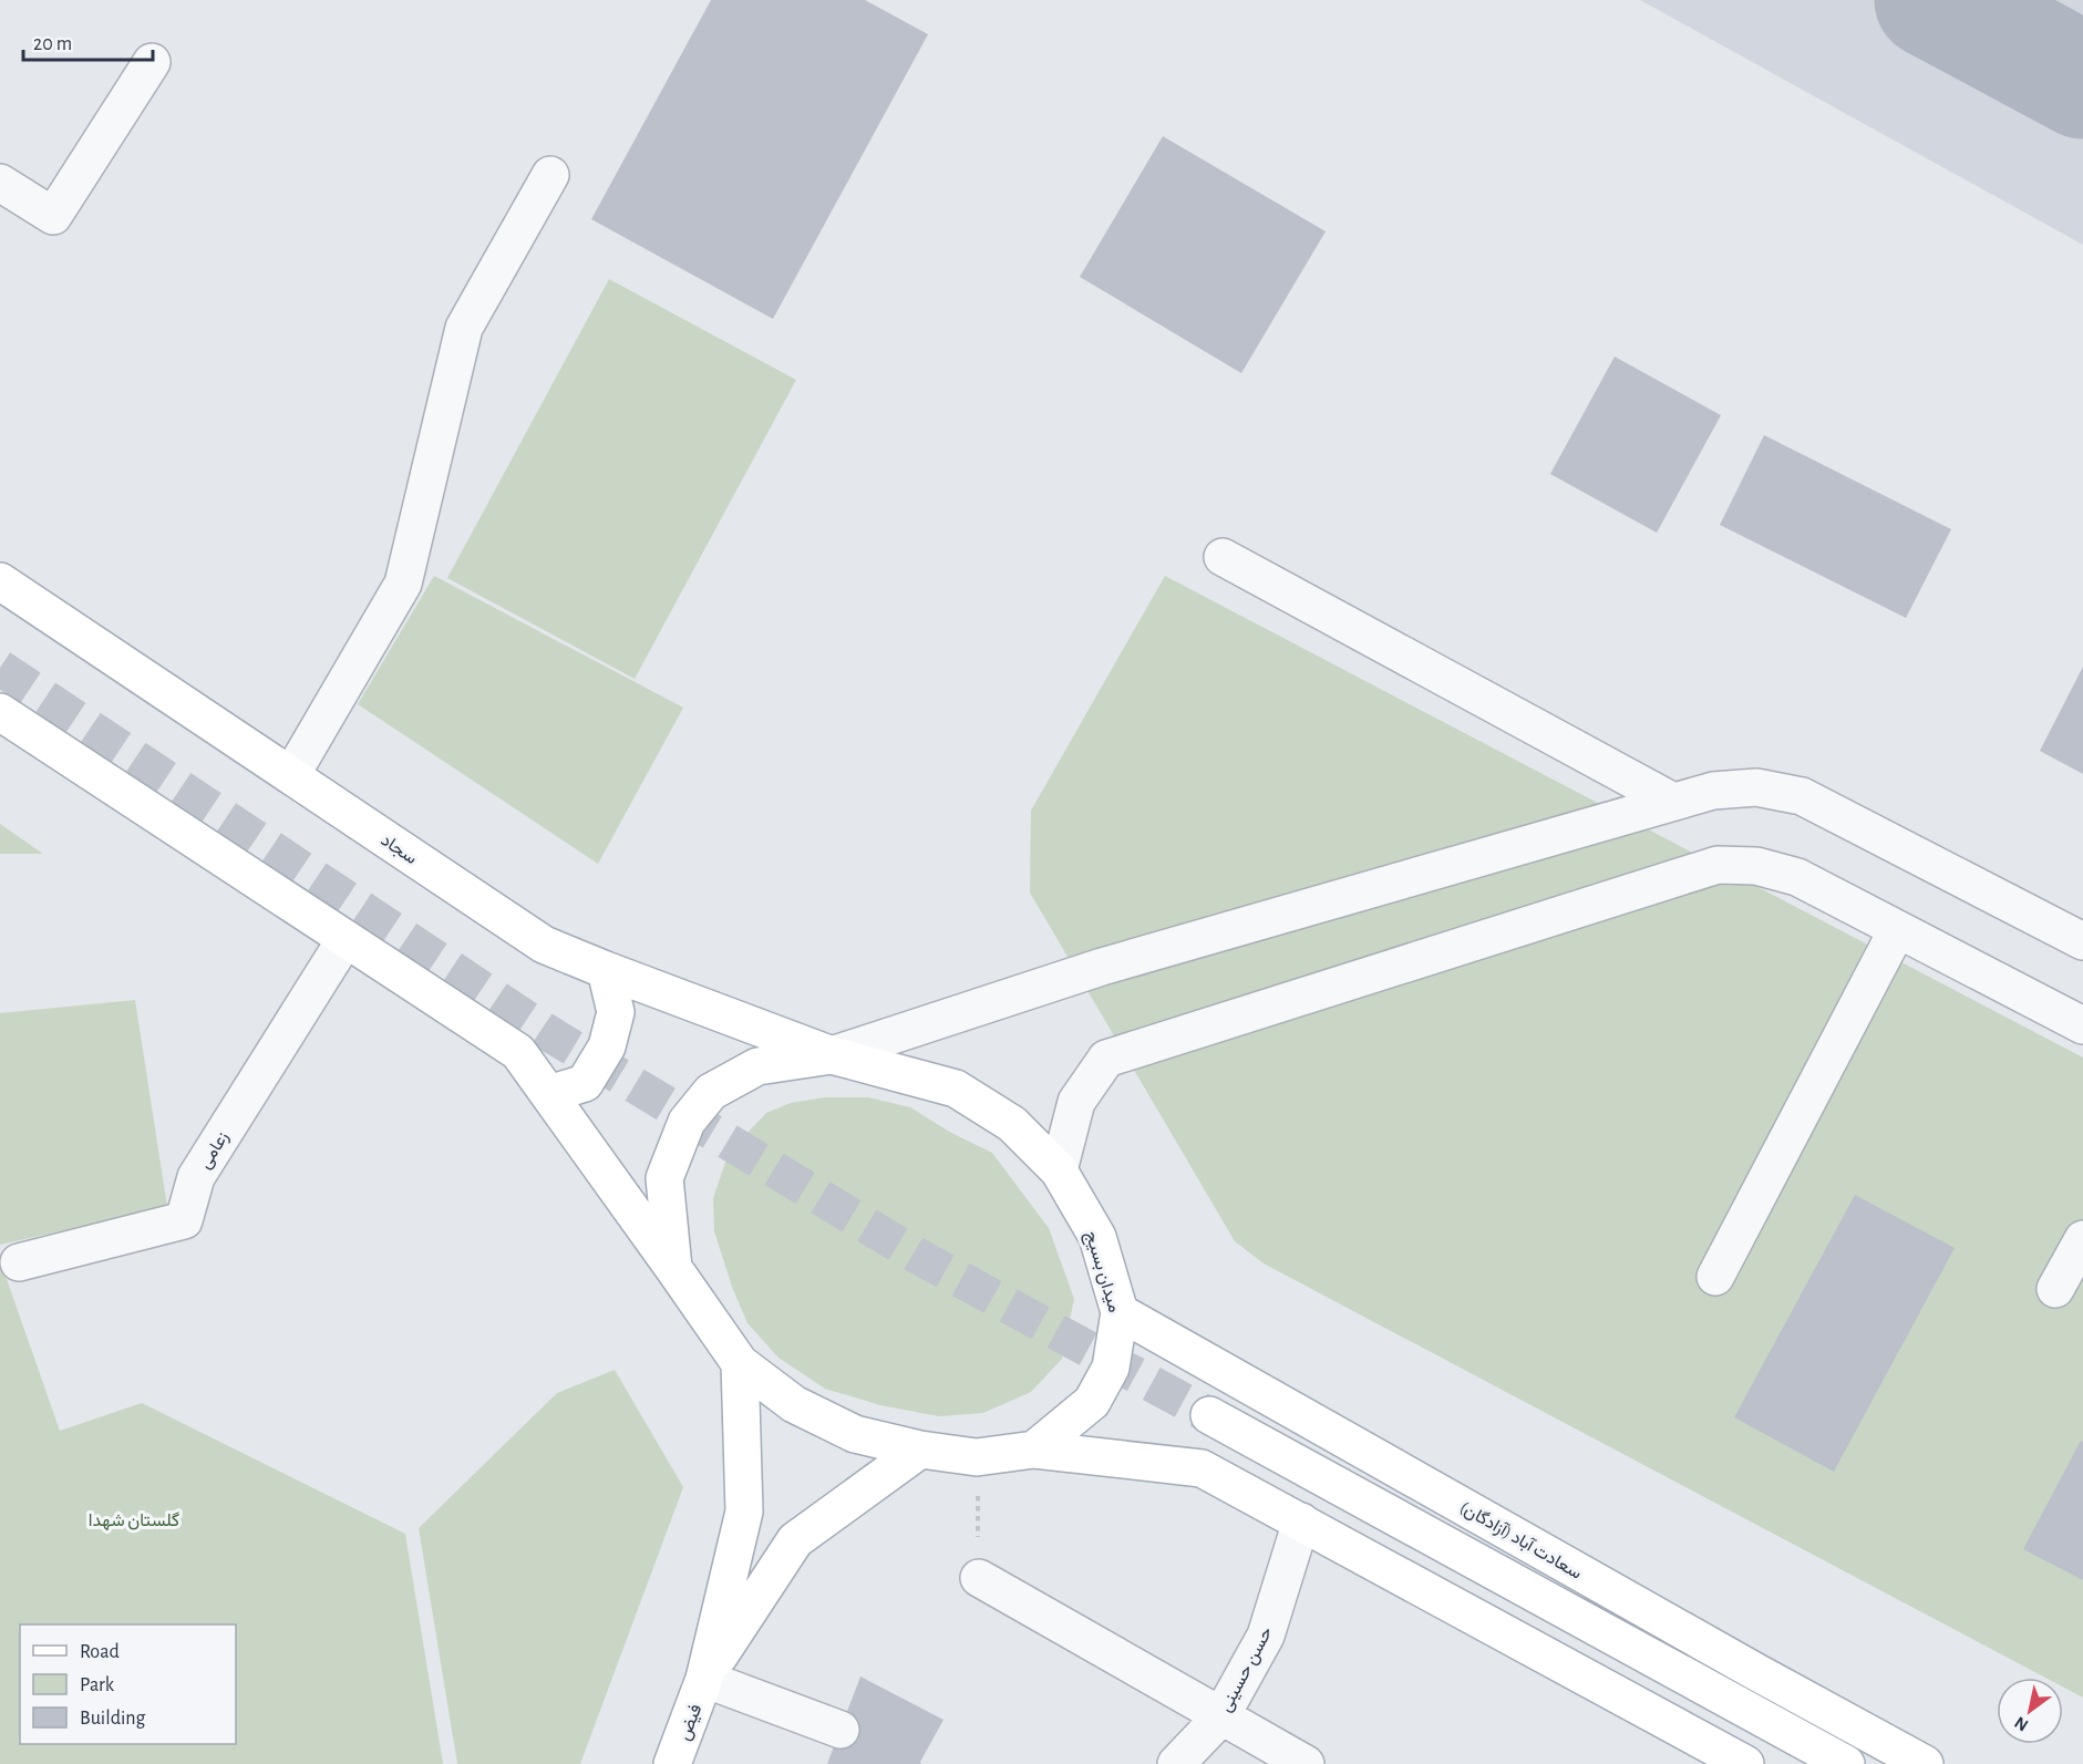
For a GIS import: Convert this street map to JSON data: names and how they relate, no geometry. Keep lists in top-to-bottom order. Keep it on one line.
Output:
{"streets":{"main road":["سجاد","میدان بسیج","سعادت آباد (آزادگان)","فیض"],"street":["زعامی","حسن حسینی"]},"crossings":[["سجاد","میدان بسیج"],["میدان بسیج","سعادت آباد (آزادگان)"]],"parks":["گلستان شهدا"],"legend":["Road","Park","Building"],"scale_bar":"20 m","north":"bottom left"}
